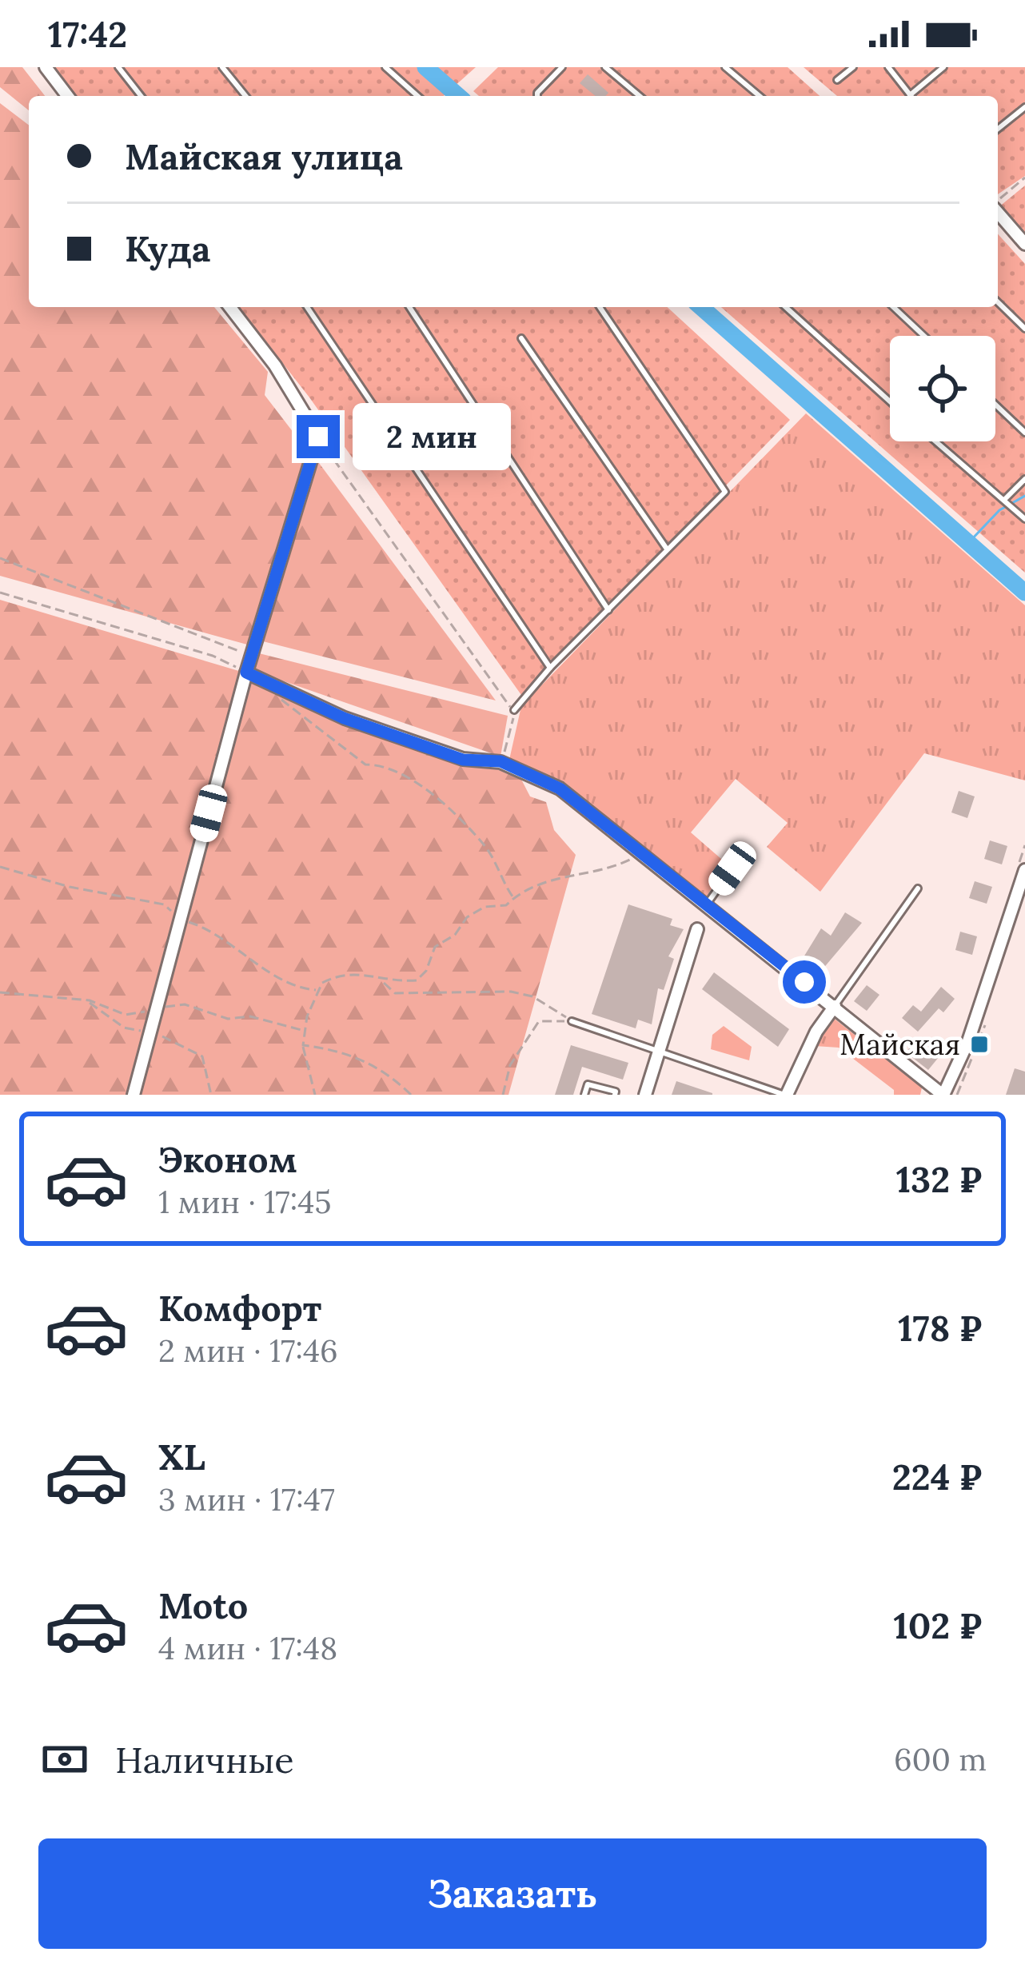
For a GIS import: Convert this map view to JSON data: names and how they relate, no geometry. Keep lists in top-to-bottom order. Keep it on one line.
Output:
{"places":{"transit":["Майская"]},"page":{"status":"17:42","banner":["Майская улица","Куда"],"bubble":"2 мин","list":[{"name":"Эконом","note":"1 мин · 17:45","value":"132 ₽"},{"name":"Комфорт","note":"2 мин · 17:46","value":"178 ₽"},{"name":"XL","note":"3 мин · 17:47","value":"224 ₽"},{"name":"Moto","note":"4 мин · 17:48","value":"102 ₽"}],"pay":["Наличные","600 m"],"buttons":"Заказать"}}
